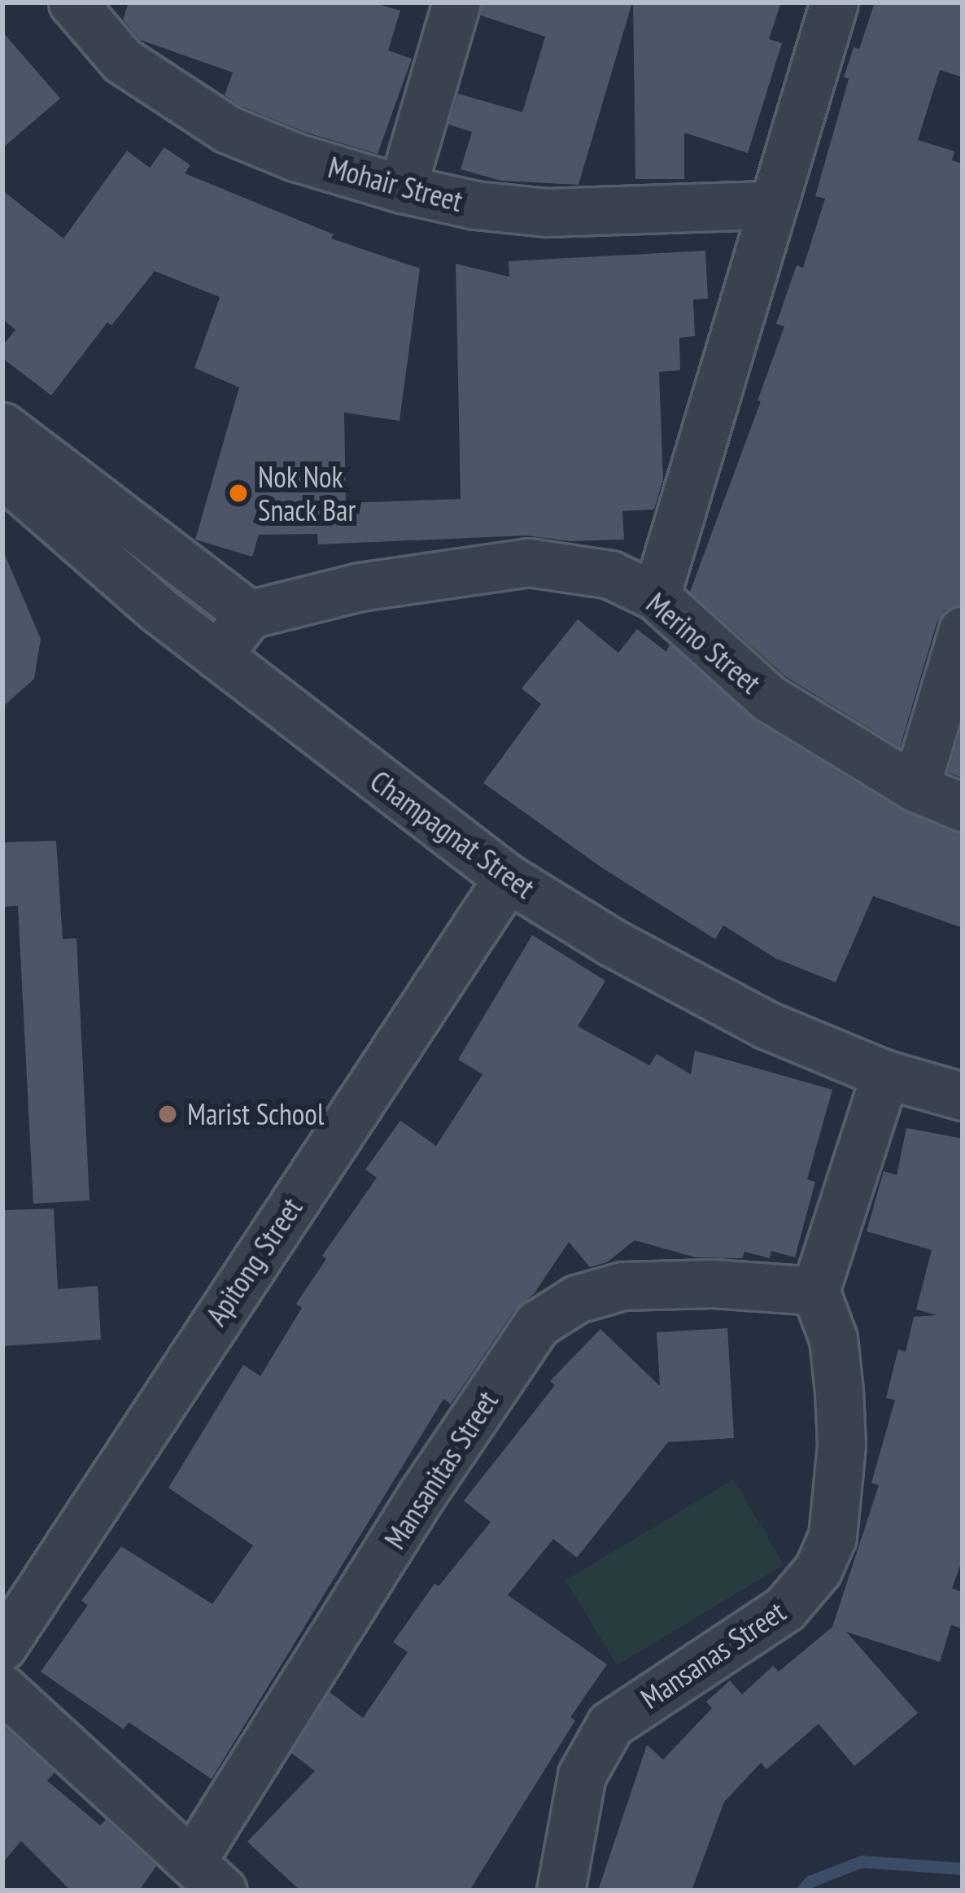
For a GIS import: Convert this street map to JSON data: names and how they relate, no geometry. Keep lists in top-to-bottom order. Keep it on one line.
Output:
{"streets":{"street":["Mohair Street","Merino Street","Champagnat Street","Apitong Street","Mansanitas Street","Mansanas Street"]},"crossings":[["Champagnat Street","Apitong Street"],["Mansanitas Street","Mansanas Street"]],"places":["Nok Nok Snack Bar","Marist School"]}
